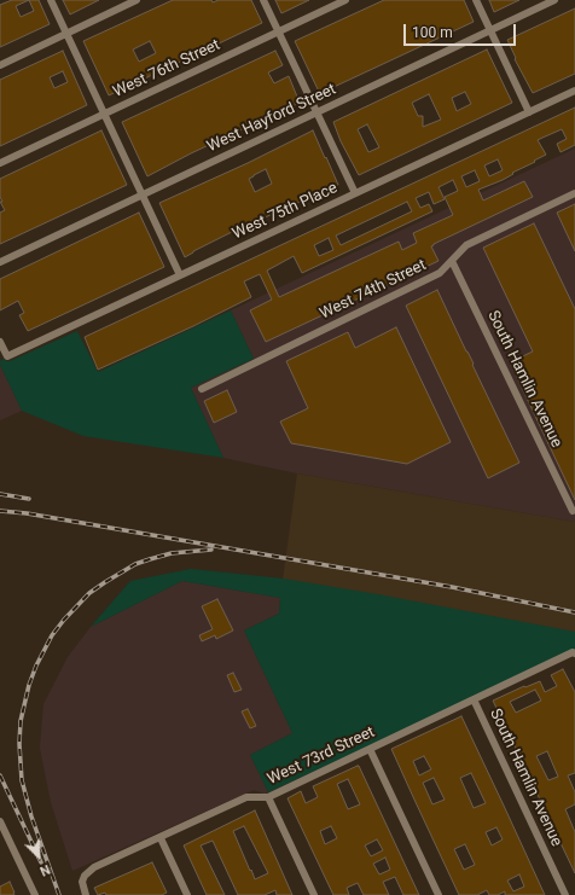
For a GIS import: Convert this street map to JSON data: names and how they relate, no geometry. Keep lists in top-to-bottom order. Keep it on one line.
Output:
{"streets":{"street":["West 76th Street","West Hayford Street","West 75th Place","West 74th Street","South Hamlin Avenue","West 73rd Street"]},"crossings":[["West 74th Street","South Hamlin Avenue"],["South Hamlin Avenue","West 73rd Street"]],"scale_bar":"100 m","north":"bottom right"}
